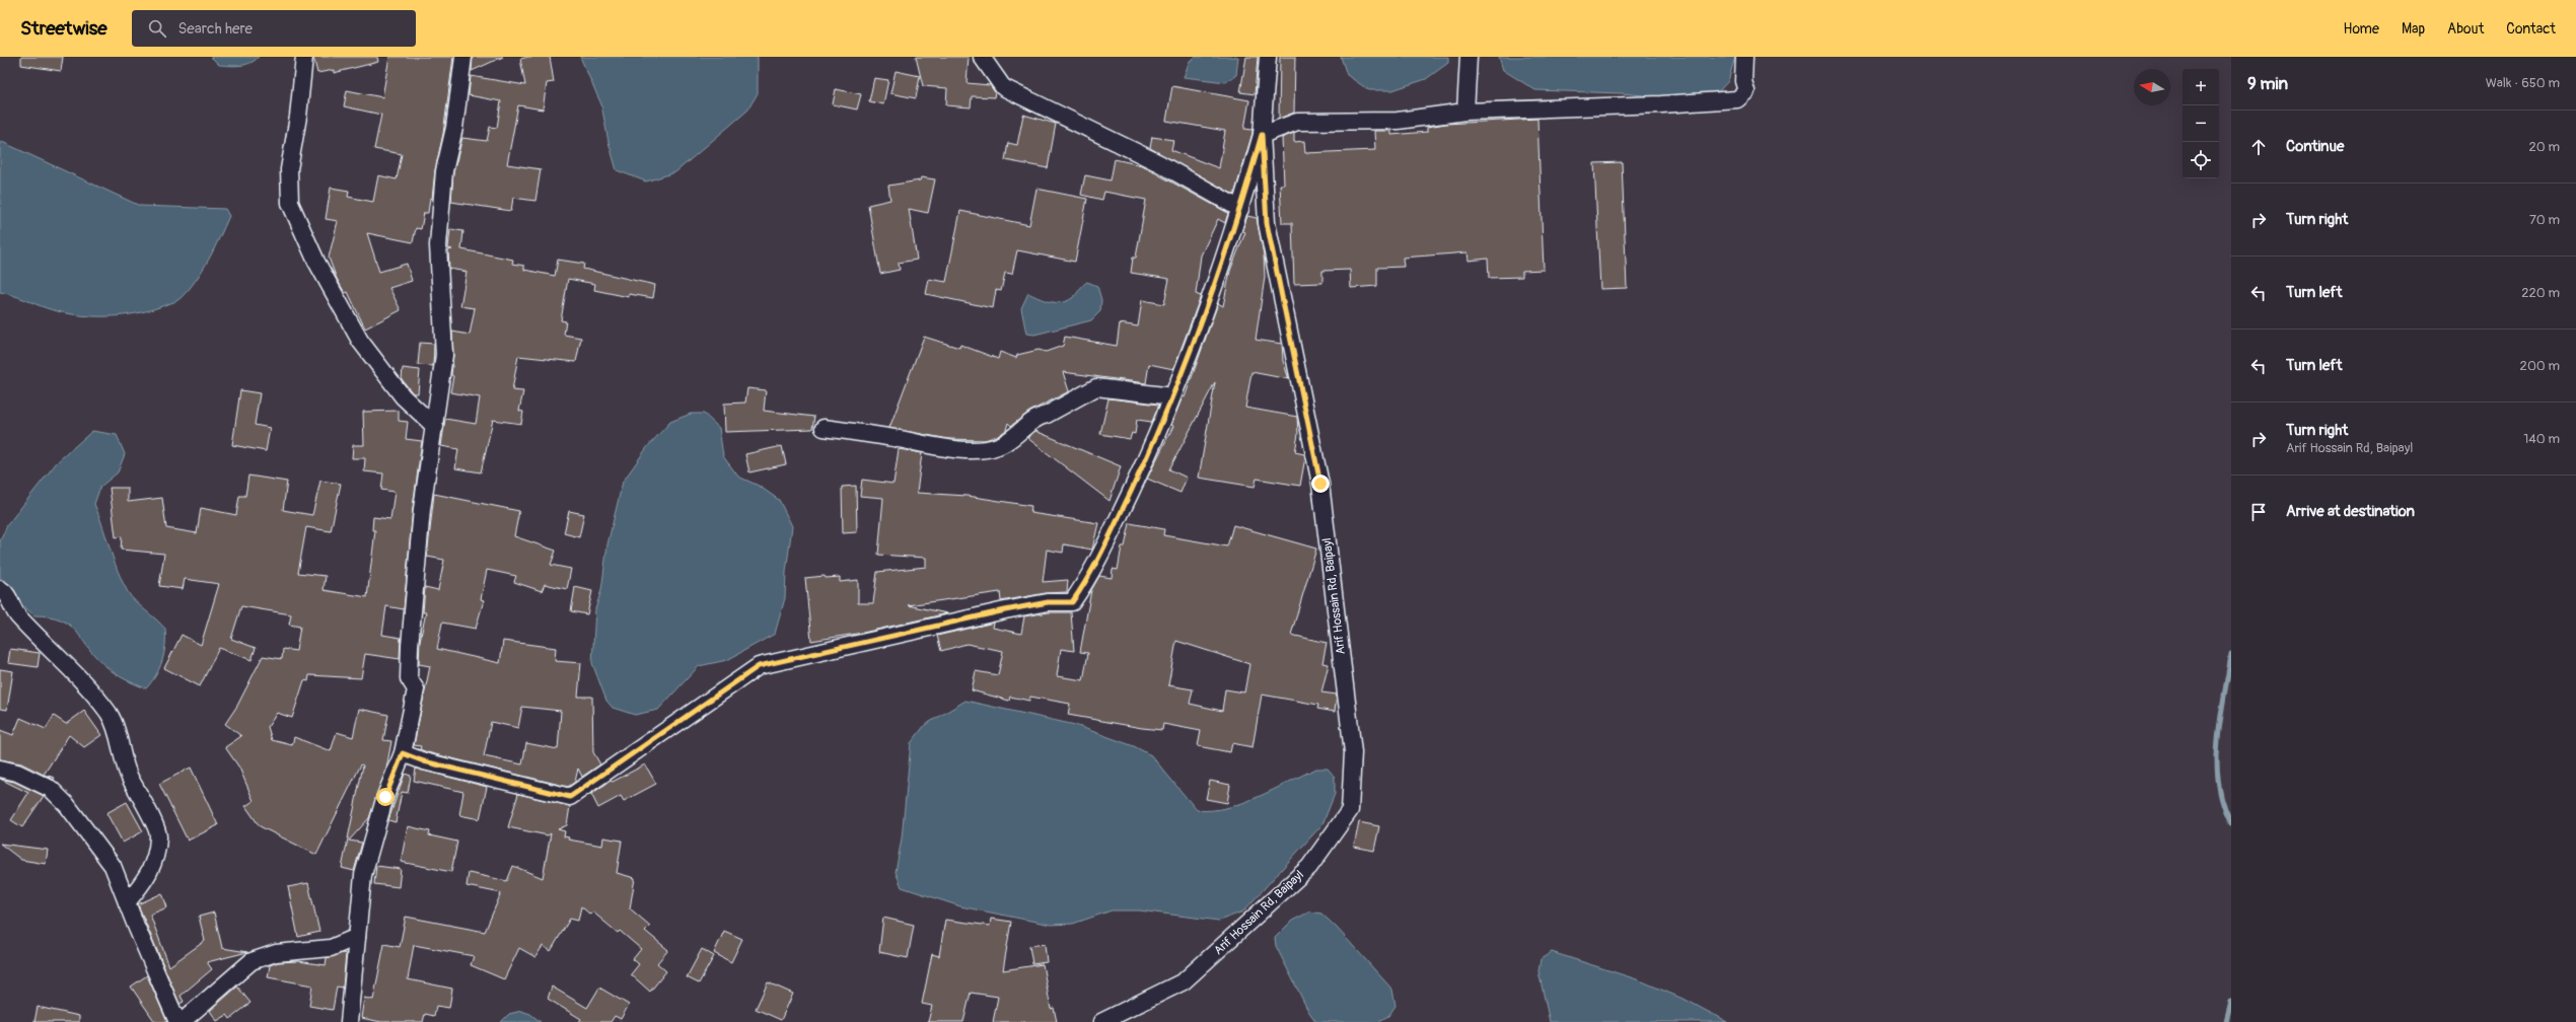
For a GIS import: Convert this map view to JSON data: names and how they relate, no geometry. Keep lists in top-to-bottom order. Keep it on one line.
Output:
{"streets":{"street":["Arif Hossain Rd, Baipayl"]},"north":"left","page":{"header":"Streetwise","search":"Search here","nav":["Home","Map","About","Contact"],"heading":["9 min","Walk · 650 m"],"map_buttons":["+","−"],"list":[["Continue","20 m"],["Turn right","70 m"],["Turn left","220 m"],["Turn left","200 m"],["Turn right","Arif Hossain Rd, Baipayl","140 m"],"Arrive at destination"]}}
